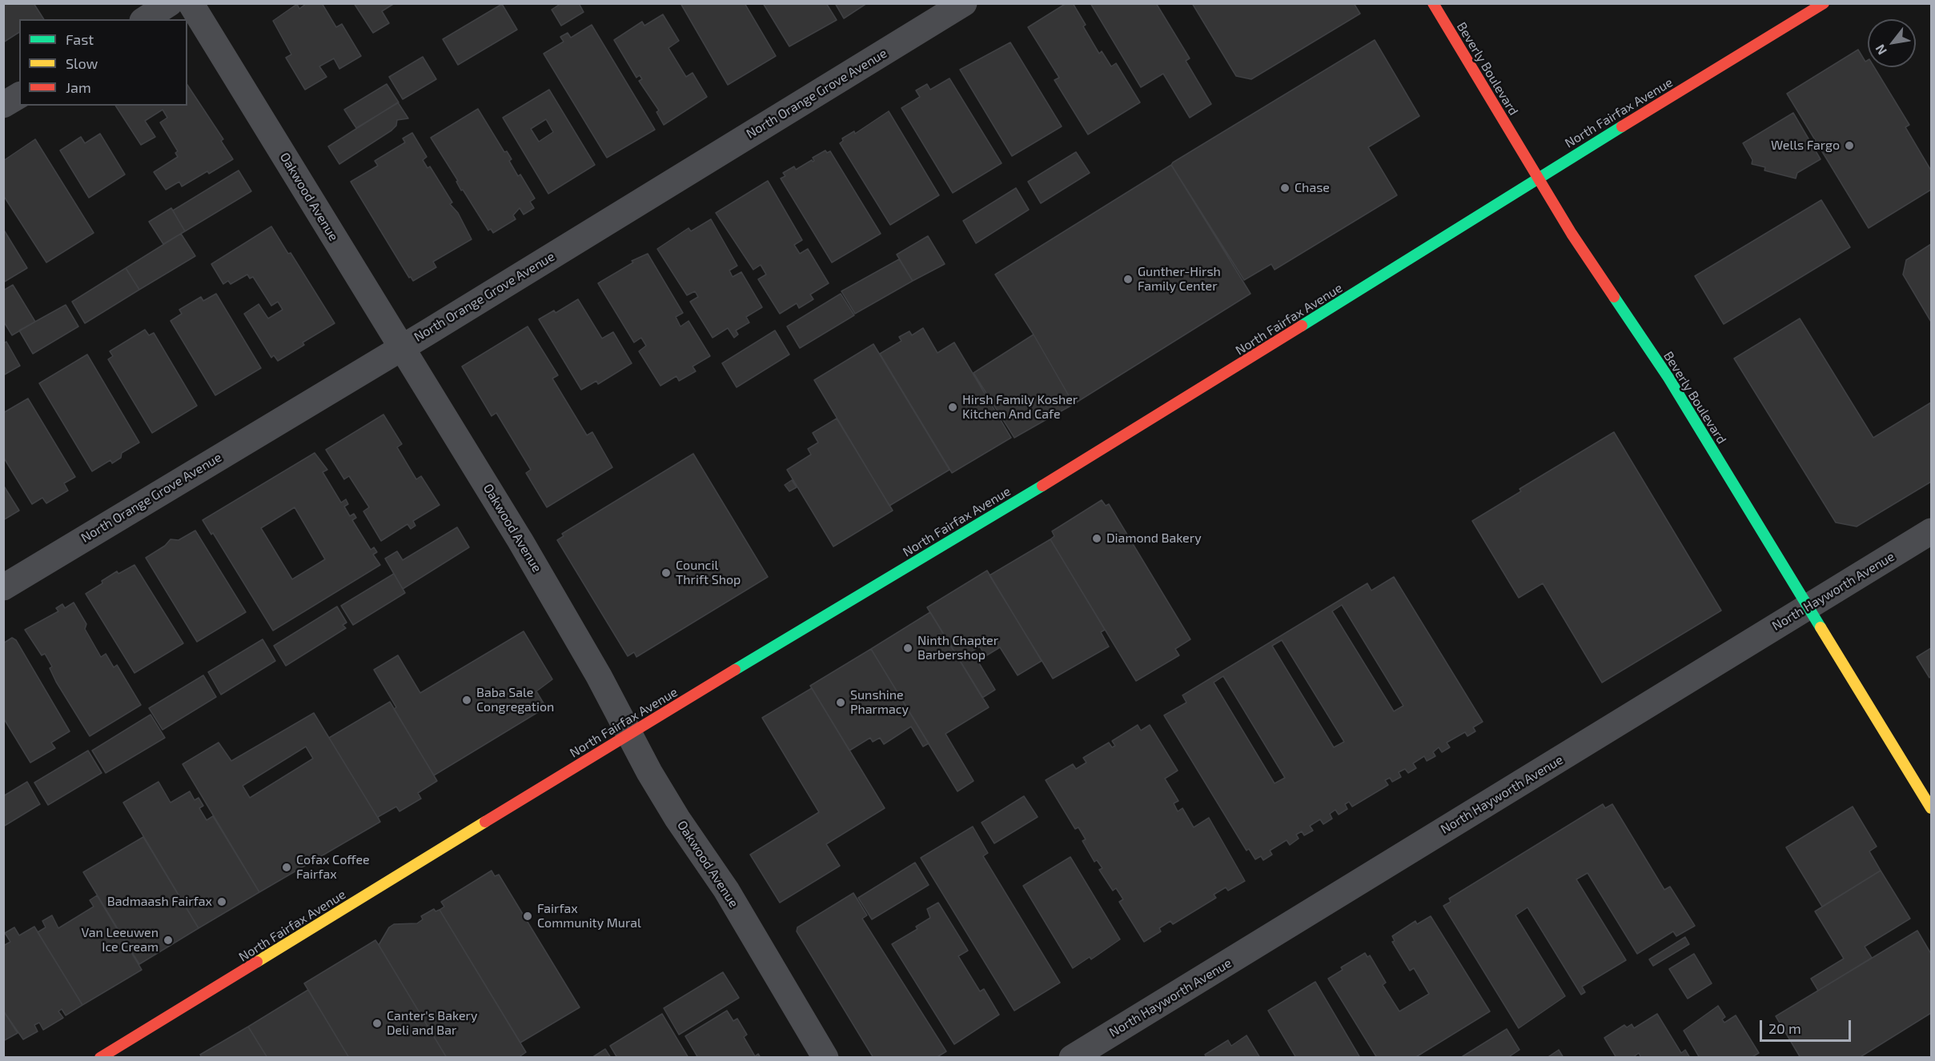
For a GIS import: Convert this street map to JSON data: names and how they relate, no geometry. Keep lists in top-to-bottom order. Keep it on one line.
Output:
{"streets":{"main road":["Beverly Boulevard","North Fairfax Avenue"],"street":["North Orange Grove Avenue","Oakwood Avenue","North Hayworth Avenue"]},"crossings":[["Beverly Boulevard","North Fairfax Avenue"],["Beverly Boulevard","North Hayworth Avenue"],["North Orange Grove Avenue","Oakwood Avenue"],["North Fairfax Avenue","Oakwood Avenue"]],"places":["Wells Fargo","Chase","Gunther-Hirsh Family Center","Hirsh Family Kosher Kitchen And Cafe","Diamond Bakery","Council Thrift Shop","Ninth Chapter Barbershop","Baba Sale Congregation","Sunshine Pharmacy","Cofax Coffee Fairfax","Badmaash Fairfax","Fairfax Community Mural","Van Leeuwen Ice Cream","Canter's Bakery Deli and Bar"],"legend":["Fast","Slow","Jam"],"scale_bar":"20 m","north":"bottom left"}
